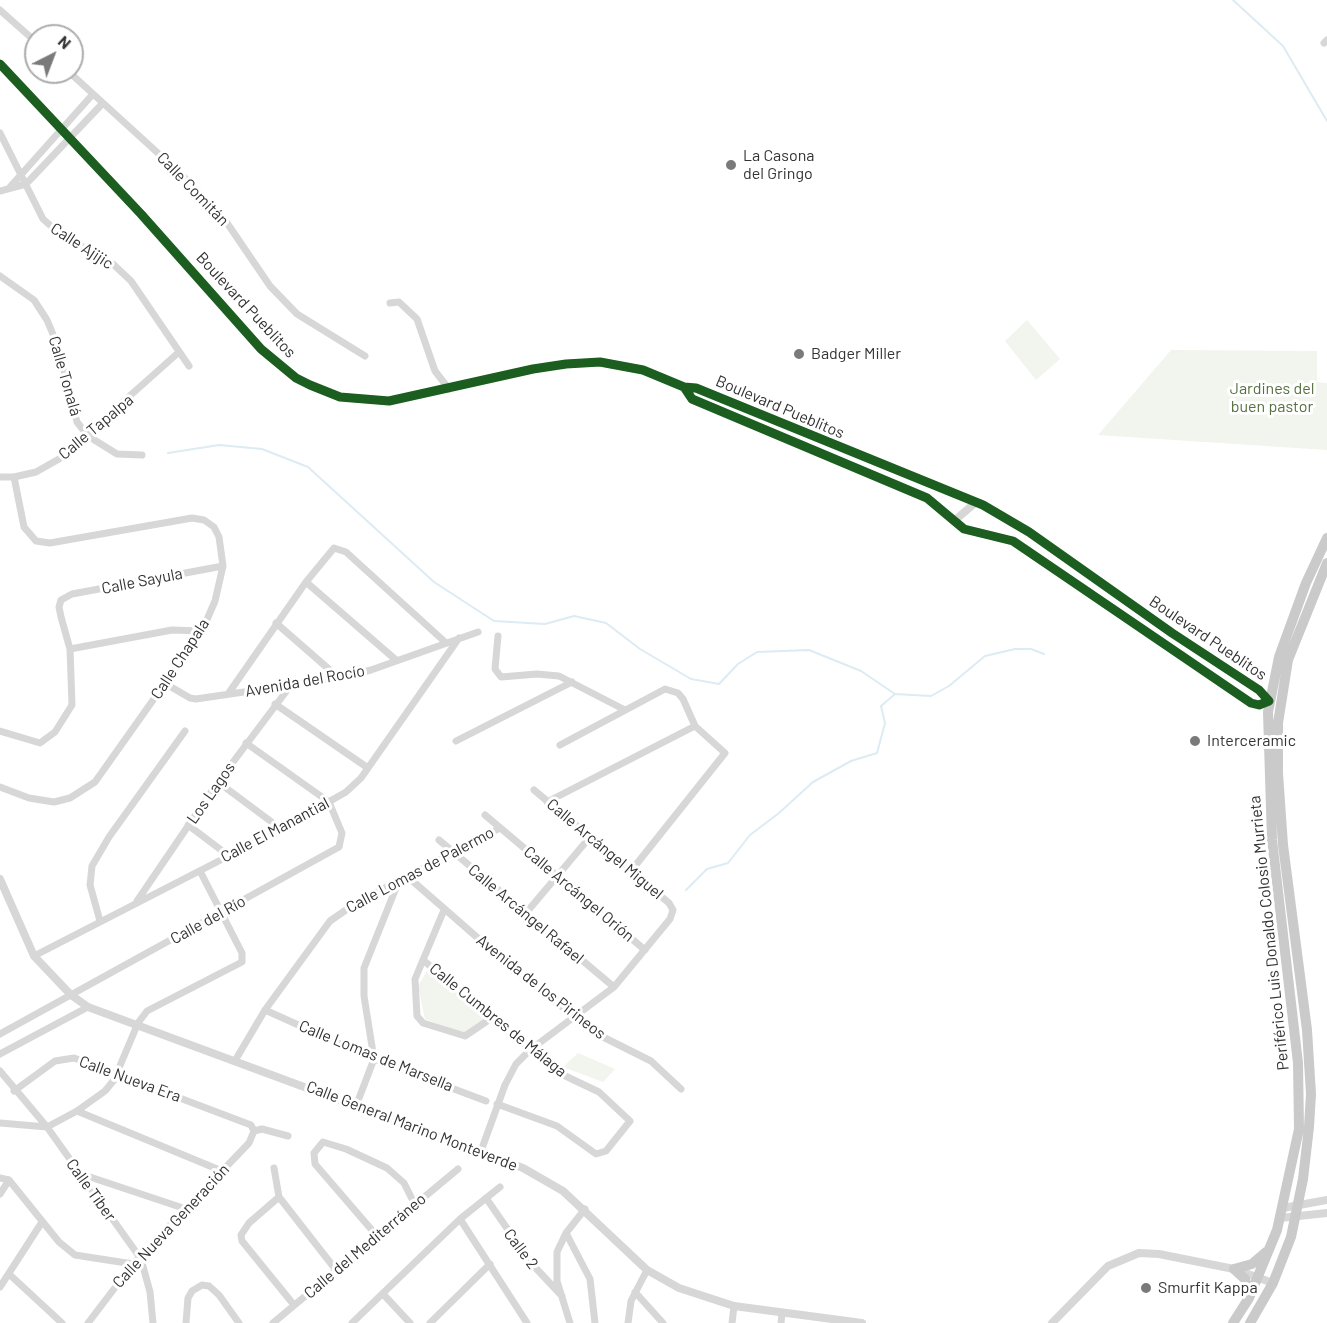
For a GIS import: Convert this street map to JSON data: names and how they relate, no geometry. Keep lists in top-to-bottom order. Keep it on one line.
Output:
{"streets":{"main road":["Periférico Luis Donaldo Colosio Murrieta"],"street":["Calle Comitán","Calle Ajijic","Boulevard Pueblitos","Calle Tonalá","Calle Tapalpa","Calle Sayula","Calle Chapala","Avenida del Rocío","Los Lagos","Calle El Manantial","Calle Arcángel Miguel","Calle Lomas de Palermo","Calle Arcángel Orión","Calle Arcángel Rafael","Calle del Río","Avenida de los Pirineos","Calle Cumbres de Málaga","Calle Lomas de Marsella","Calle Nueva Era","Calle General Marino Monteverde","Calle Tíber","Calle Nueva Generación","Calle del Mediterráneo","Calle 2"]},"crossings":[["Calle Ajijic","Calle Tapalpa"],["Boulevard Pueblitos","Periférico Luis Donaldo Colosio Murrieta"],["Calle Tonalá","Calle Tapalpa"],["Calle Tapalpa","Calle Chapala"],["Calle Sayula","Calle Chapala"],["Calle Chapala","Avenida del Rocío"],["Avenida del Rocío","Los Lagos"],["Avenida del Rocío","Calle El Manantial"],["Los Lagos","Calle El Manantial"],["Calle El Manantial","Calle del Río"],["Calle El Manantial","Calle General Marino Monteverde"],["Calle Arcángel Miguel","Calle Arcángel Orión"],["Calle Lomas de Palermo","Calle Arcángel Orión"],["Calle Lomas de Palermo","Calle Arcángel Rafael"],["Calle Lomas de Palermo","Avenida de los Pirineos"],["Calle Lomas de Palermo","Calle Lomas de Marsella"],["Calle Lomas de Palermo","Calle General Marino Monteverde"],["Calle del Río","Calle General Marino Monteverde"],["Calle Nueva Era","Calle Tíber"],["Calle Nueva Era","Calle Nueva Generación"],["Calle Tíber","Calle Nueva Generación"]],"parks":["Jardines del buen pastor"],"places":["La Casona del Gringo","Badger Miller","Interceramic","Smurfit Kappa"],"north":"top right"}
